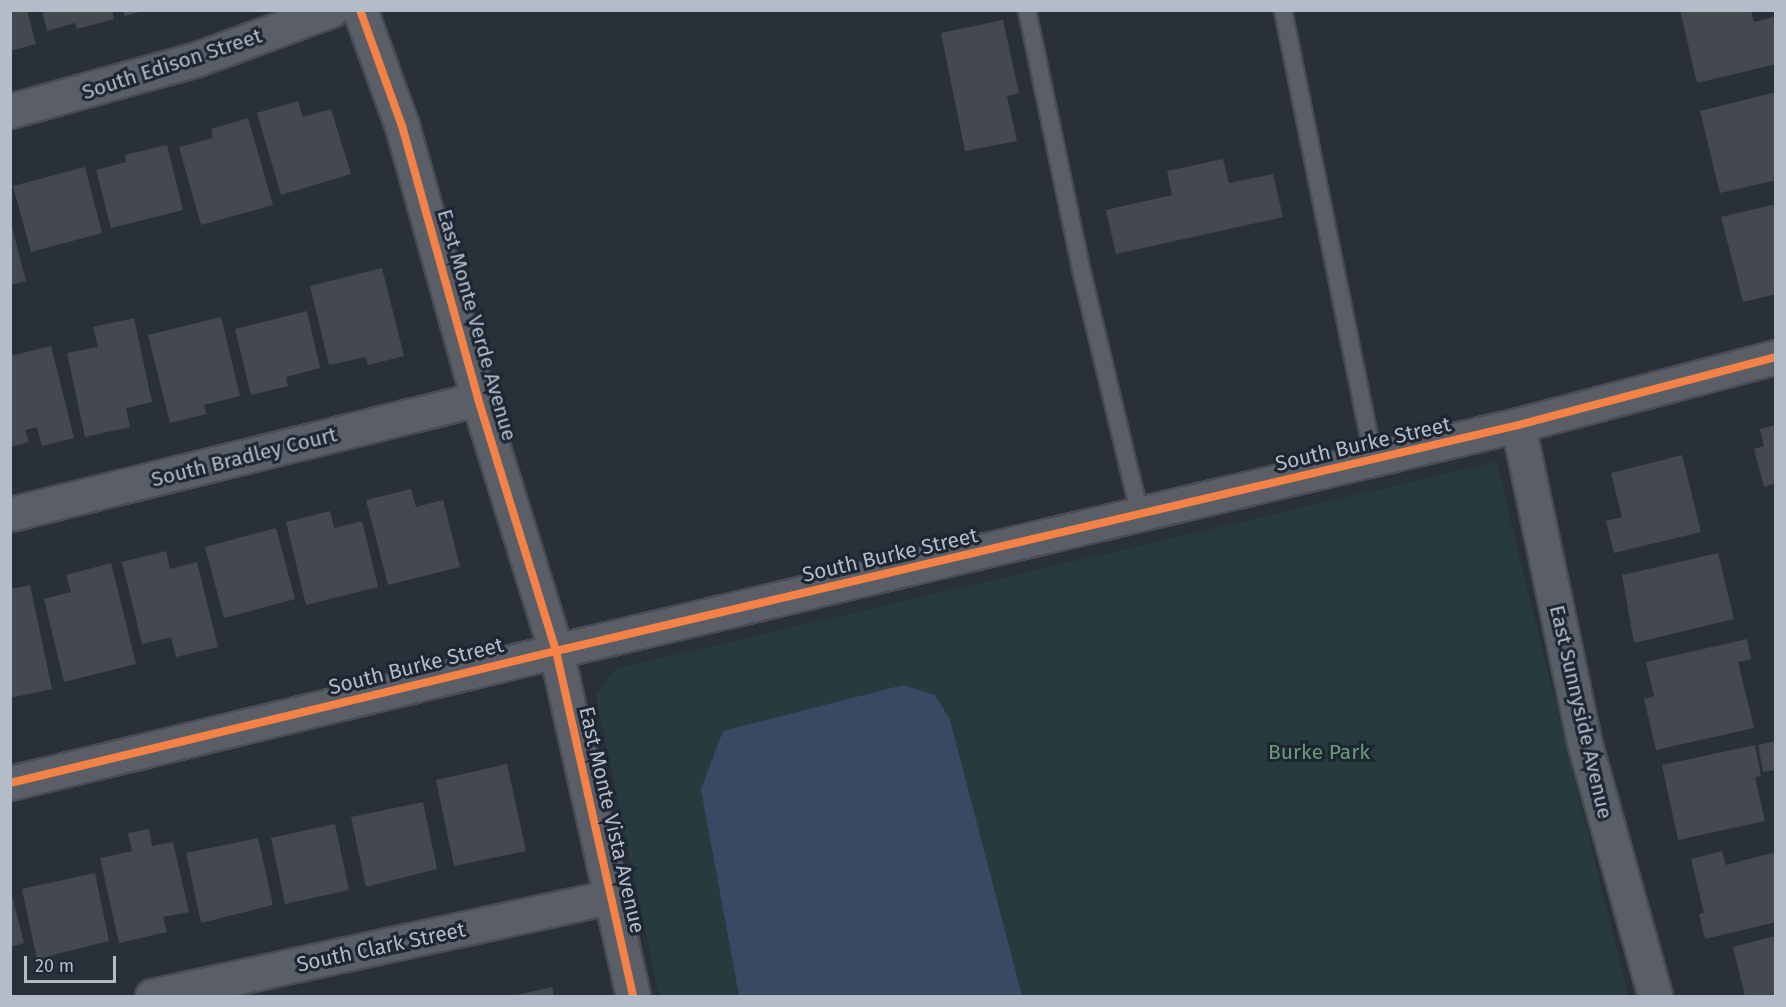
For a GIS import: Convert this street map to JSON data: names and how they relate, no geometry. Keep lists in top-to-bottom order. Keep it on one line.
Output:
{"streets":{"street":["South Edison Street","East Monte Verde Avenue","South Burke Street","South Bradley Court","East Sunnyside Avenue","East Monte Vista Avenue","South Clark Street"]},"crossings":[["East Monte Verde Avenue","South Burke Street"],["East Monte Verde Avenue","South Bradley Court"],["East Monte Verde Avenue","East Monte Vista Avenue"],["South Burke Street","East Sunnyside Avenue"],["South Burke Street","East Monte Vista Avenue"],["East Monte Vista Avenue","South Clark Street"]],"parks":["Burke Park"],"scale_bar":"20 m"}
